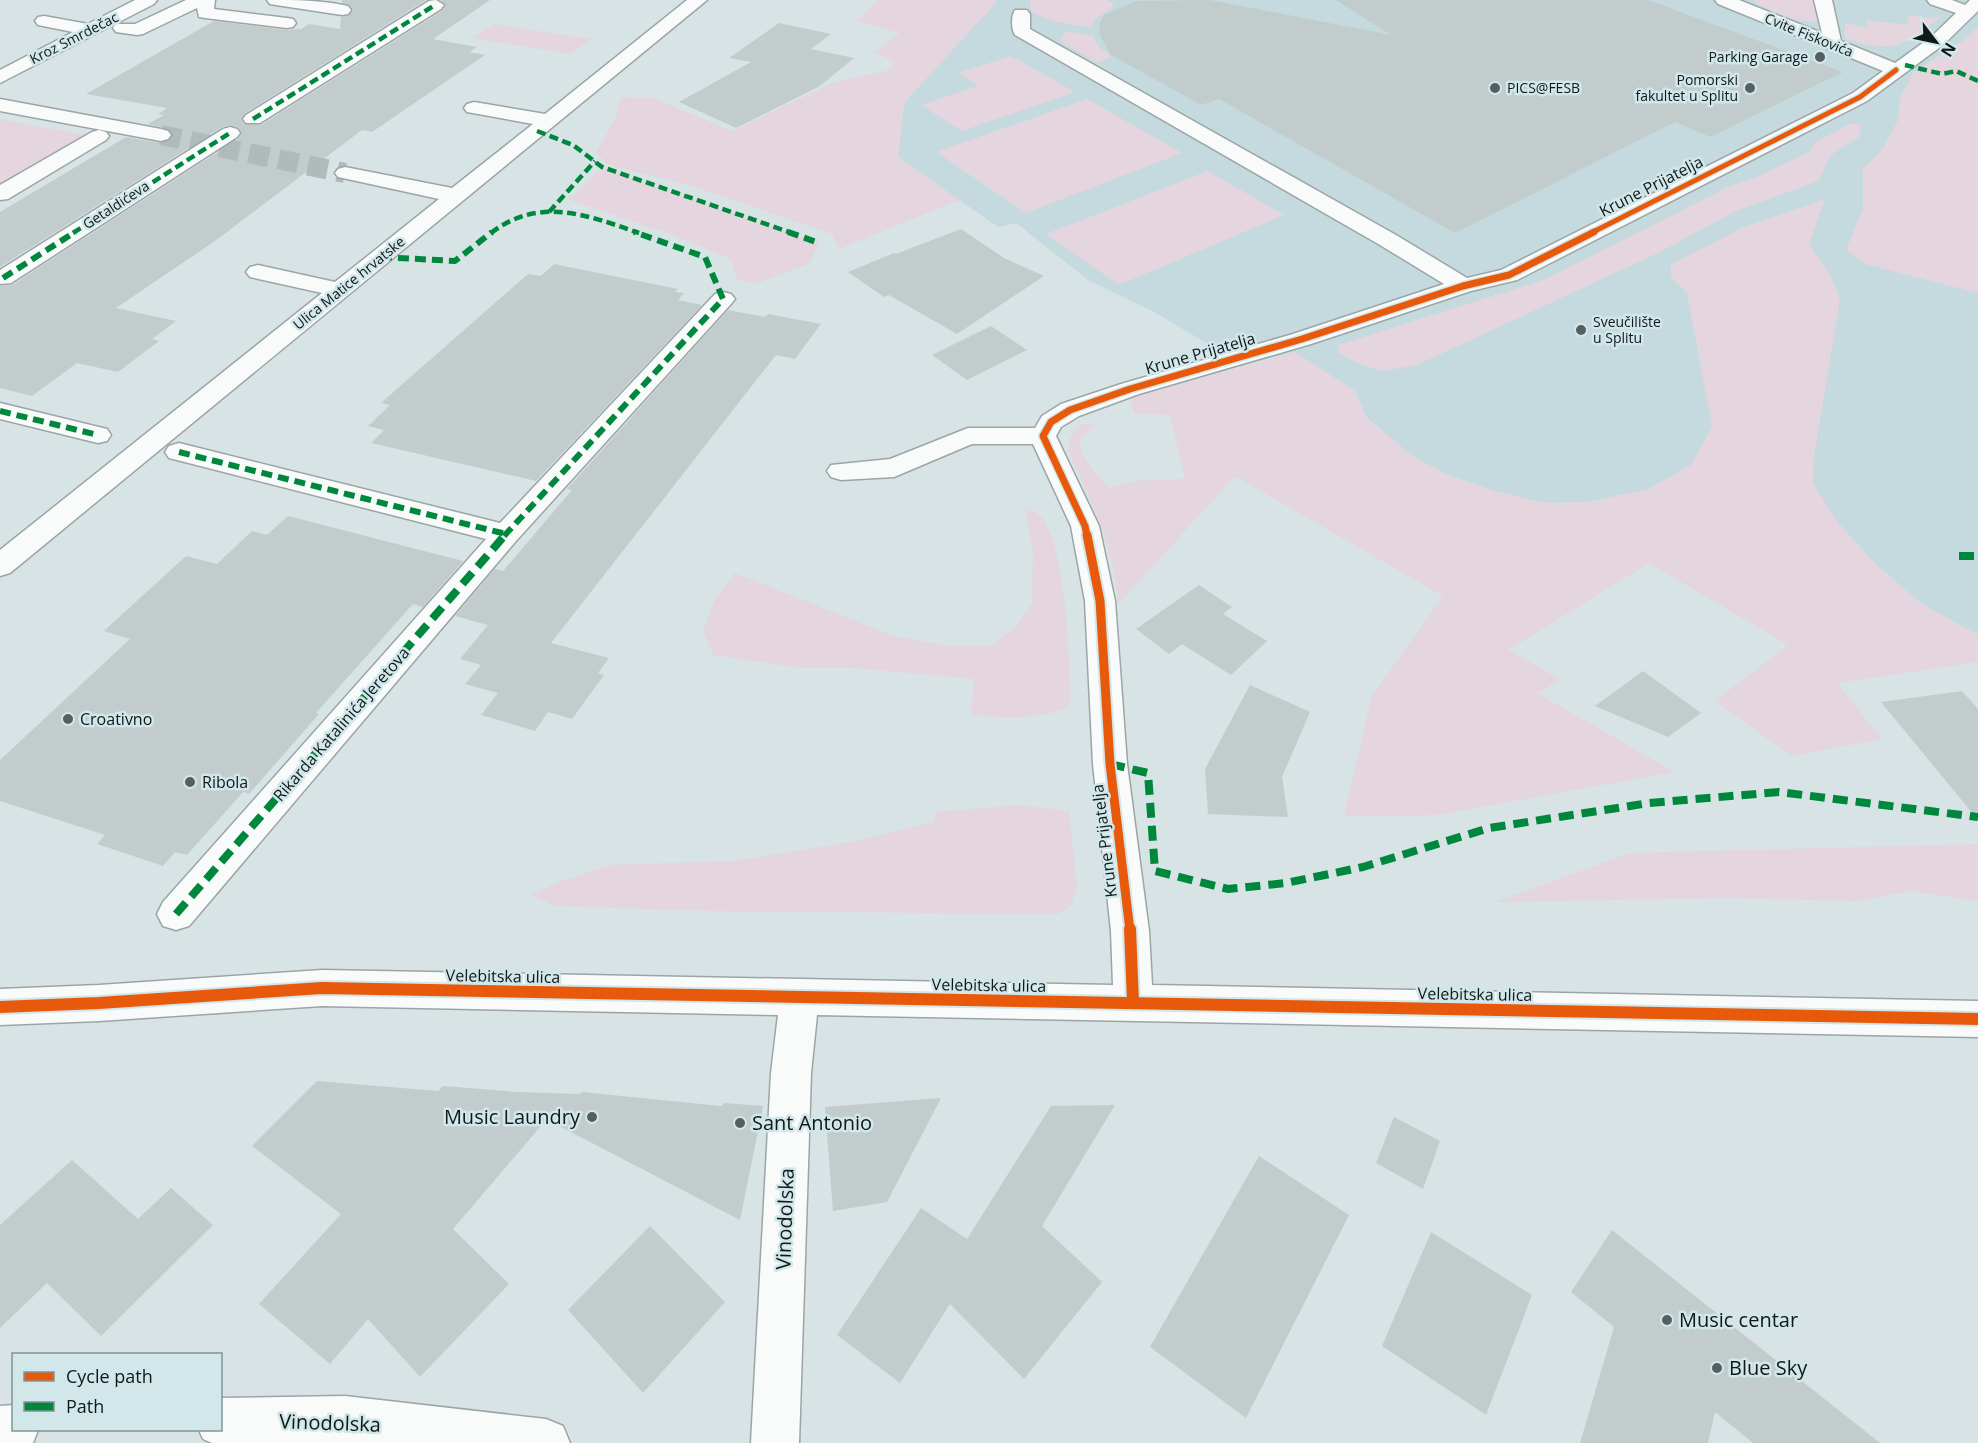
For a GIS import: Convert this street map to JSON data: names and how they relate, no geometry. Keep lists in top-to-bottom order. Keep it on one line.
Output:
{"streets":{"street":["Cvite Fiskovića","Kroz Smrdečac","Krune Prijatelja","Getaldićeva","Ulica Matice hrvatske","Rikarda Katalinića Jeretova","Velebitska ulica","Vinodolska"]},"crossings":[["Cvite Fiskovića","Krune Prijatelja"],["Krune Prijatelja","Velebitska ulica"],["Velebitska ulica","Vinodolska"]],"places":["Parking Garage","PICS@FESB","Pomorski fakultet u Splitu","Sveučilište u Splitu","Croativno","Ribola","Music Laundry","Sant Antonio","Music centar","Blue Sky"],"legend":["Cycle path","Path"],"north":"bottom right"}
